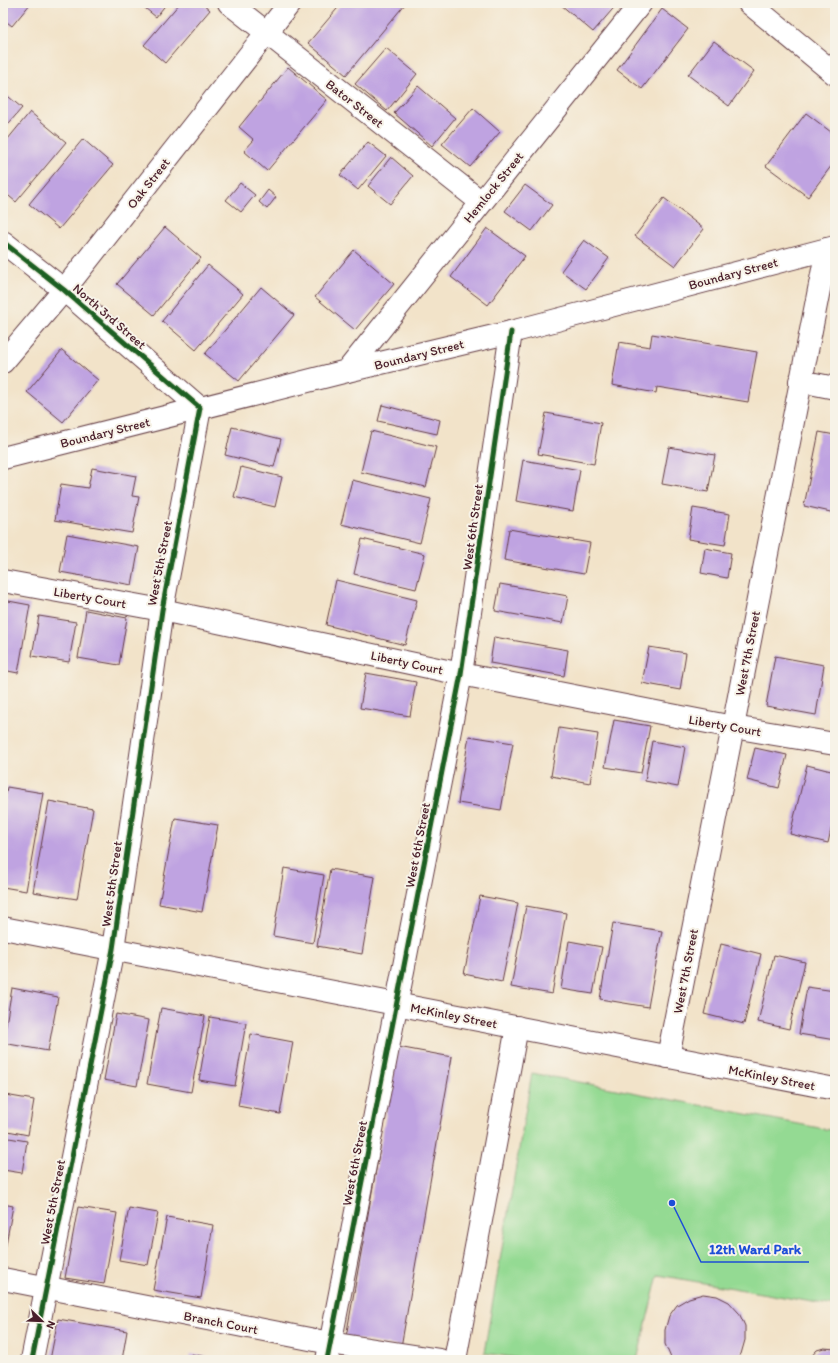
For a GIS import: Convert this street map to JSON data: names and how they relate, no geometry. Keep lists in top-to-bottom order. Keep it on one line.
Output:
{"streets":{"street":["Bator Street","Oak Street","Hemlock Street","Boundary Street","North 3rd Street","West 6th Street","West 5th Street","Liberty Court","West 7th Street","McKinley Street","Branch Court"]},"crossings":[["Bator Street","Oak Street"],["Bator Street","Hemlock Street"],["Oak Street","North 3rd Street"],["Hemlock Street","Boundary Street"],["Boundary Street","North 3rd Street"],["Boundary Street","West 6th Street"],["Boundary Street","West 5th Street"],["Boundary Street","West 7th Street"],["North 3rd Street","West 5th Street"],["West 6th Street","Liberty Court"],["West 6th Street","McKinley Street"],["West 6th Street","Branch Court"],["West 5th Street","Liberty Court"],["West 5th Street","McKinley Street"],["West 5th Street","Branch Court"],["Liberty Court","West 7th Street"],["West 7th Street","McKinley Street"]],"places":["12th Ward Park"],"north":"bottom right"}
